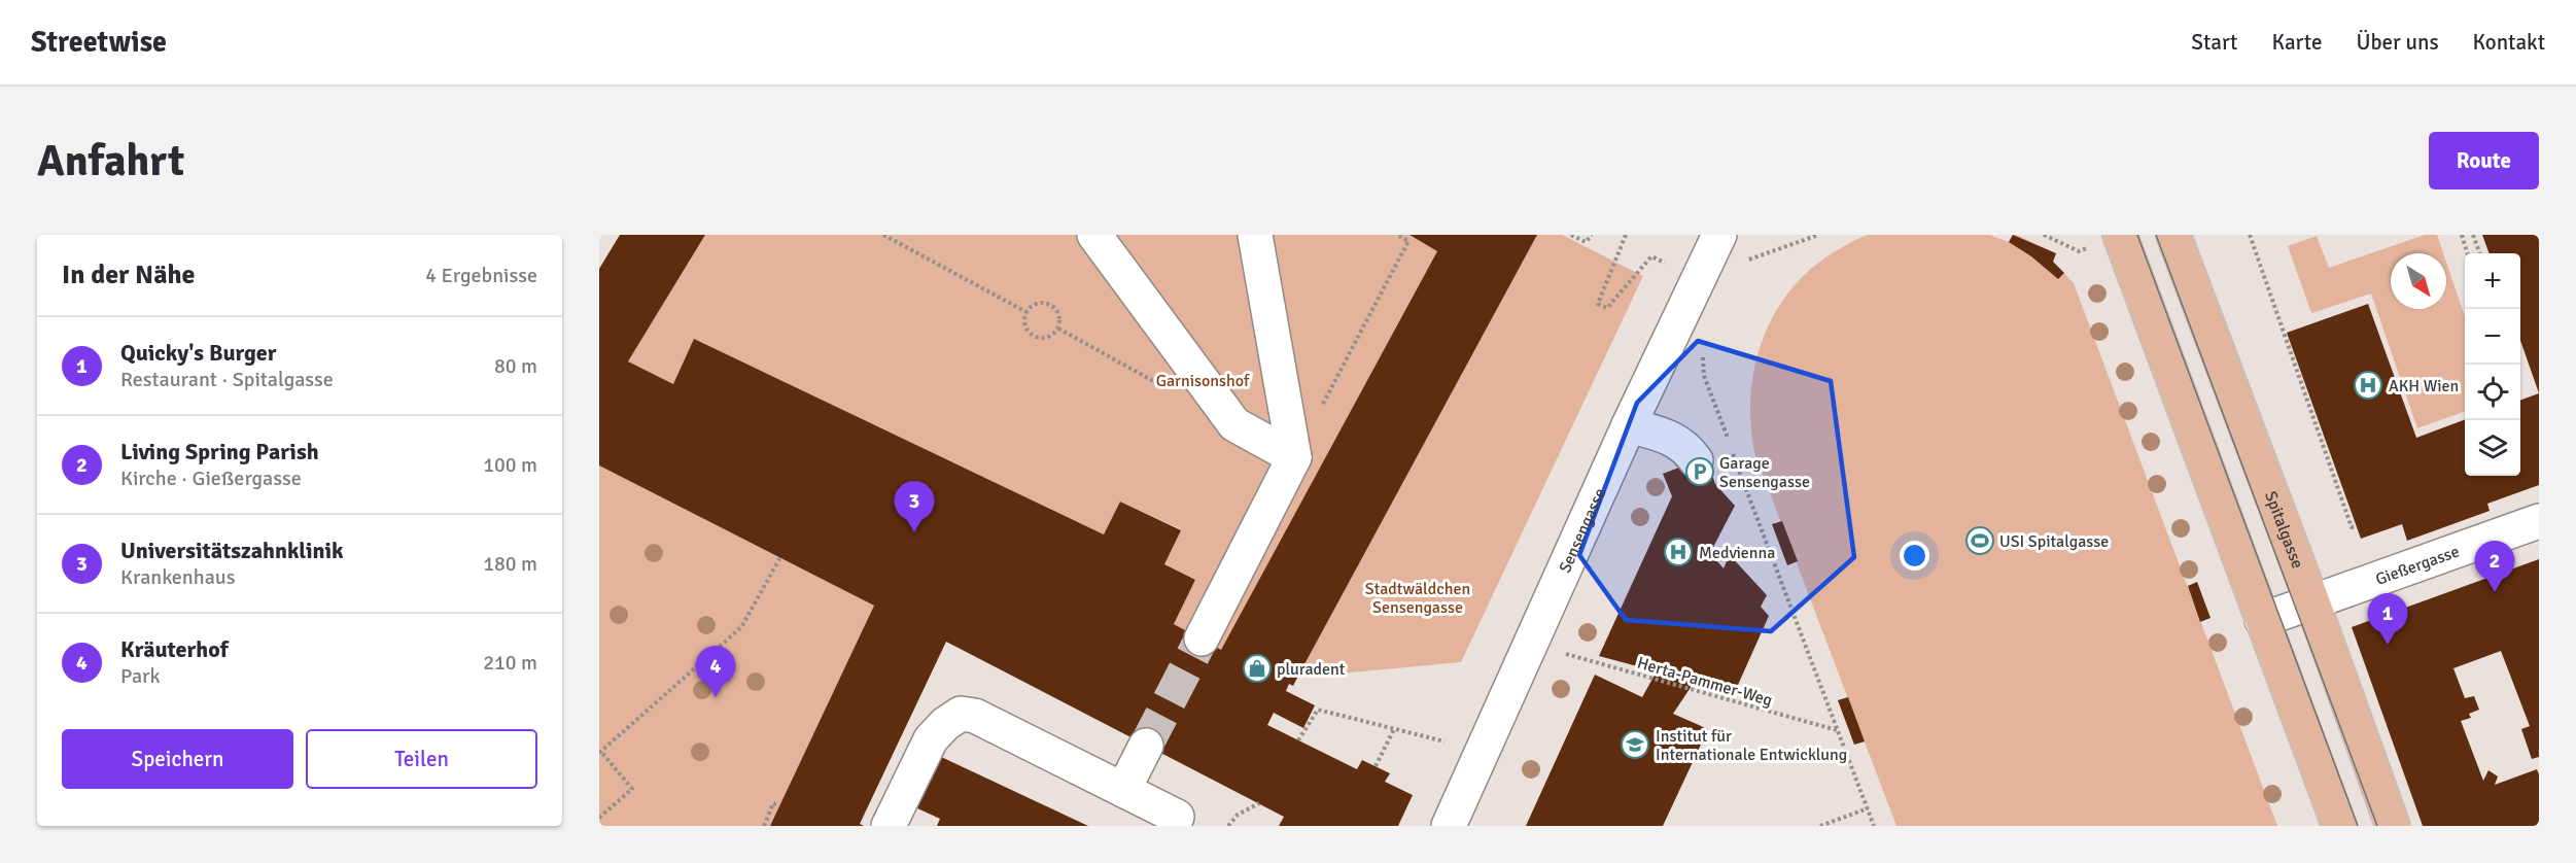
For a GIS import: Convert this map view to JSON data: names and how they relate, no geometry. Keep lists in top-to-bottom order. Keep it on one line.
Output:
{"streets":{"main road":["Spitalgasse"],"street":["Sensengasse","Gießergasse"],"path":["Herta-Pammer-Weg"]},"crossings":[["Spitalgasse","Gießergasse"]],"parks":["Garnisonshof","Stadtwäldchen Sensengasse"],"places":{"hospital":["AKH Wien","Medvienna"],"parking":["Garage Sensengasse"],"sports":["USI Spitalgasse"],"shop":["pluradent"],"school or university":["Institut für Internationale Entwicklung"]},"north":"bottom right","page":{"header":"Streetwise","nav":["Start","Karte","Über uns","Kontakt"],"buttons":["Route",["Speichern","Teilen"]],"title":"Anfahrt","heading":["In der Nähe","4 Ergebnisse"],"map_buttons":["+","−"],"list":[{"mark":"1","name":"Quicky's Burger","note":"Restaurant · Spitalgasse","value":"80 m"},{"mark":"2","name":"Living Spring Parish","note":"Kirche · Gießergasse","value":"100 m"},{"mark":"3","name":"Universitätszahnklinik","note":"Krankenhaus","value":"180 m"},{"mark":"4","name":"Kräuterhof","note":"Park","value":"210 m"}],"pins":["3","2","1","4"]}}
